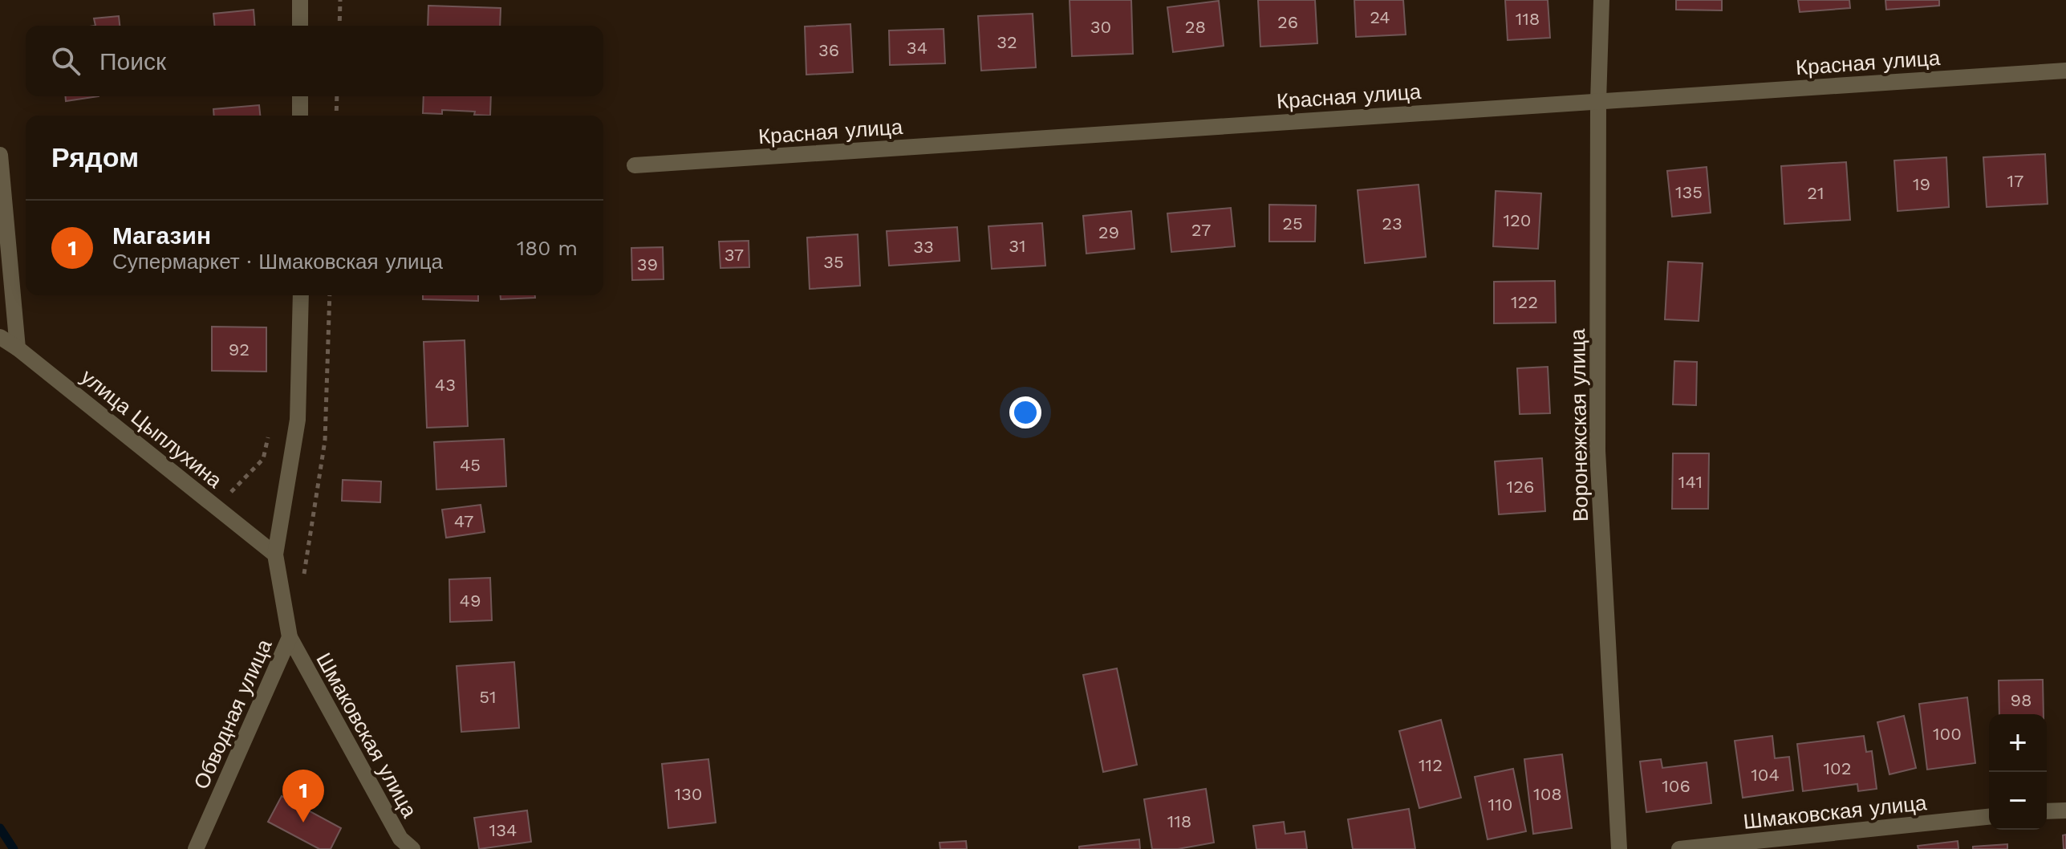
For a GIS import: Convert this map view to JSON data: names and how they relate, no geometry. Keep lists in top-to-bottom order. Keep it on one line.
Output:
{"streets":{"street":["Красная улица","Воронежская улица","улица Цыплухина","Обводная улица","Шмаковская улица"]},"crossings":[["Красная улица","Воронежская улица"],["улица Цыплухина","Обводная улица"],["Обводная улица","Шмаковская улица"]],"house_numbers":["24","118","26","30","28","32","34","36","17","19","135","21","120","25","23","27","29","31","33","37","35","39","122","92","43","45","141","126","47","49","51","98","100","112","102","104","106","130","108","110","118","134"],"page":{"search":"Поиск","heading":"Рядом","list":[{"mark":"1","name":"Магазин","note":"Супермаркет · Шмаковская улица","value":"180 m"}],"map_buttons":["+","−"],"pins":"1"}}
